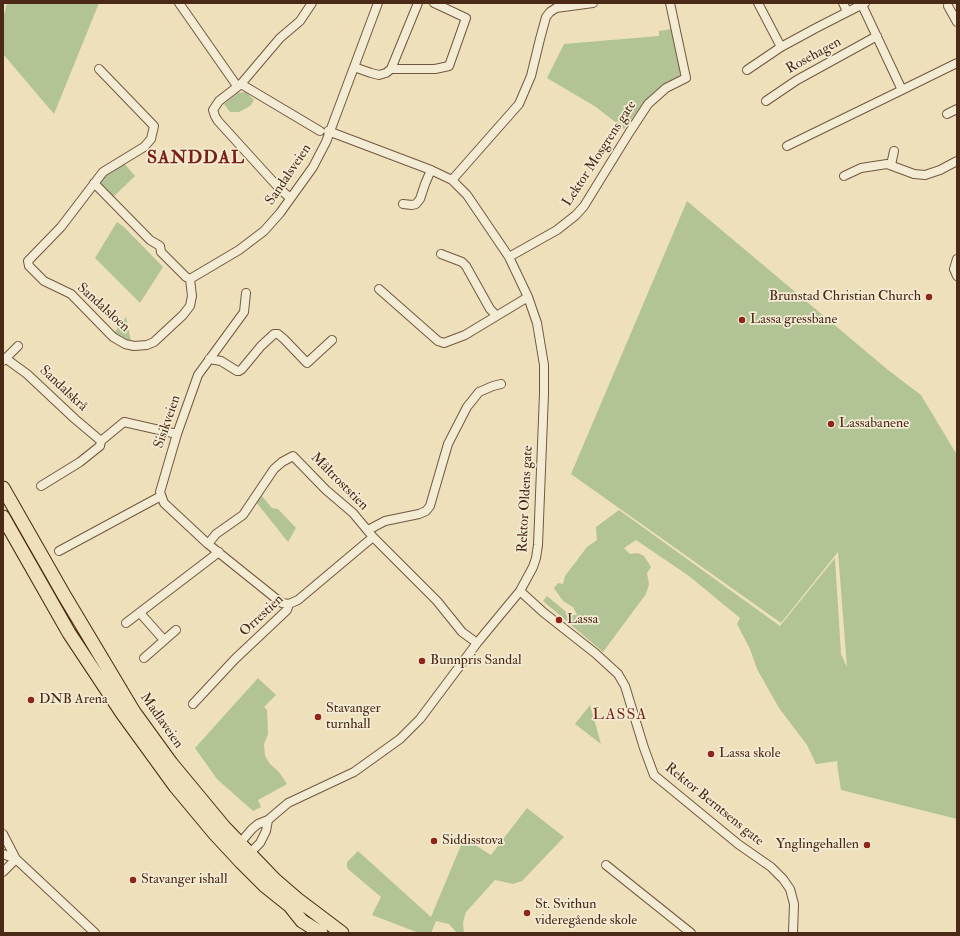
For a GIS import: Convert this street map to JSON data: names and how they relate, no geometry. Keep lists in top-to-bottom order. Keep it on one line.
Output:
{"streets":{"main road":["Madlaveien"],"street":["Rosehagen","Lektor Mosgrens gate","Sandalsveien","Sandalsloen","Sandalskrå","Sisikveien","Måltroststien","Rektor Oldens gate","Orrestien","Rektor Berntsens gate"]},"crossings":[["Lektor Mosgrens gate","Rektor Oldens gate"],["Sandalsveien","Sandalsloen"],["Sandalsveien","Rektor Oldens gate"],["Måltroststien","Orrestien"],["Rektor Oldens gate","Madlaveien"],["Rektor Oldens gate","Rektor Berntsens gate"]],"districts":["SANDDAL","LASSA"],"places":["Brunstad Christian Church","Lassa gressbane","Lassabanene","Lassa","Bunnpris Sandal","DNB Arena","Stavanger turnhall","Lassa skole","Siddisstova","Ynglingehallen","Stavanger ishall","St. Svithun videregående skole"]}
